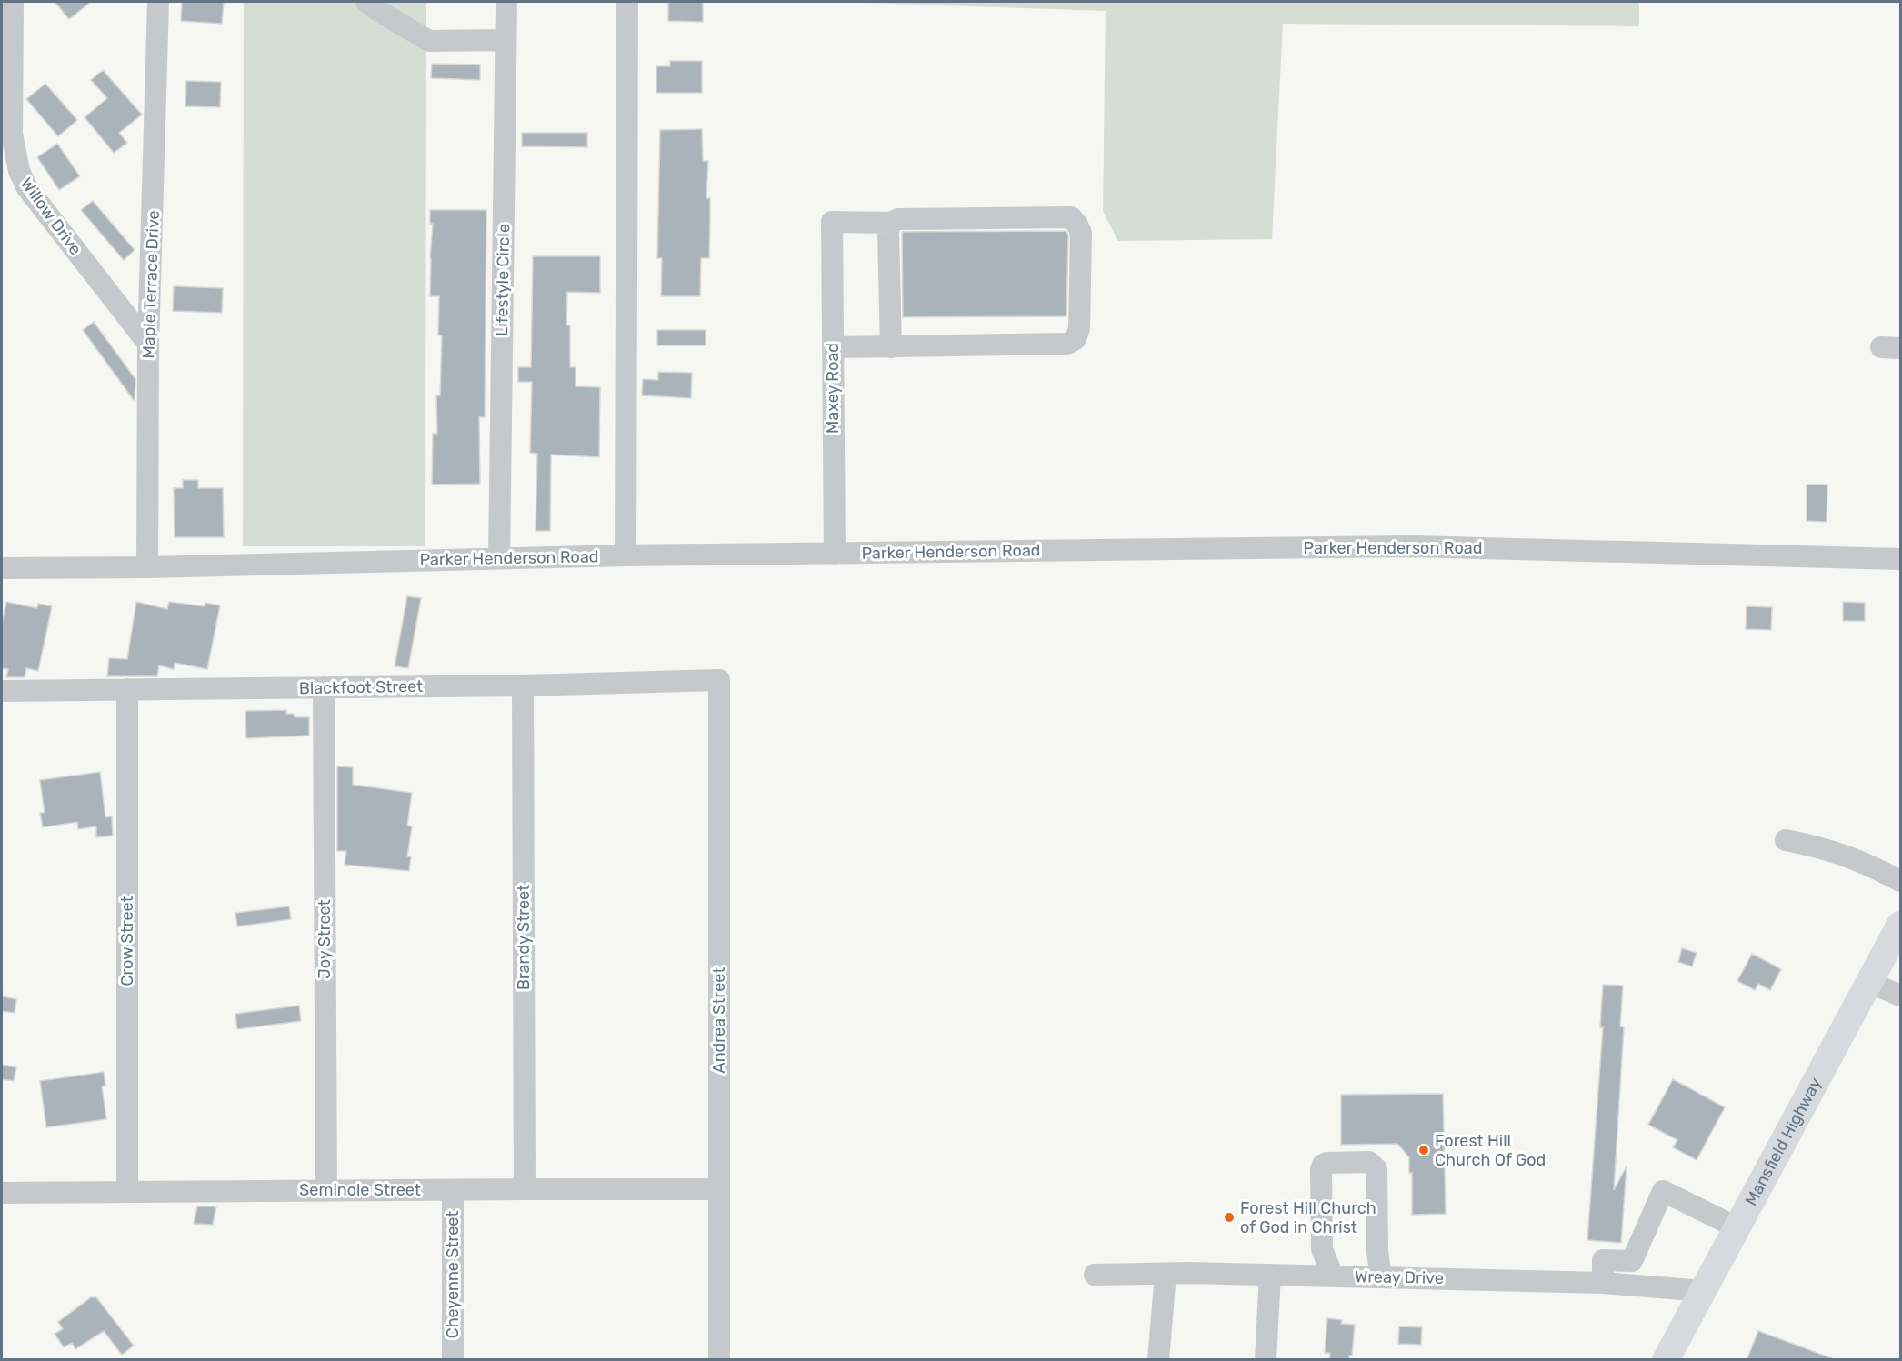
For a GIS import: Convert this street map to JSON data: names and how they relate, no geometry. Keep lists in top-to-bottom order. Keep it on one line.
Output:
{"streets":{"main road":["Mansfield Highway"],"street":["Willow Drive","Lifestyle Circle","Maple Terrace Drive","Maxey Road","Parker Henderson Road","Blackfoot Street","Brandy Street","Joy Street","Crow Street","Andrea Street","Seminole Street","Cheyenne Street","Wreay Drive"]},"crossings":[["Willow Drive","Maple Terrace Drive"],["Lifestyle Circle","Parker Henderson Road"],["Maple Terrace Drive","Parker Henderson Road"],["Maxey Road","Parker Henderson Road"],["Blackfoot Street","Brandy Street"],["Blackfoot Street","Joy Street"],["Blackfoot Street","Crow Street"],["Blackfoot Street","Andrea Street"],["Brandy Street","Seminole Street"],["Joy Street","Seminole Street"],["Crow Street","Seminole Street"],["Andrea Street","Seminole Street"],["Mansfield Highway","Wreay Drive"],["Seminole Street","Cheyenne Street"]],"places":["Forest Hill Church Of God","Forest Hill Church of God in Christ"]}
